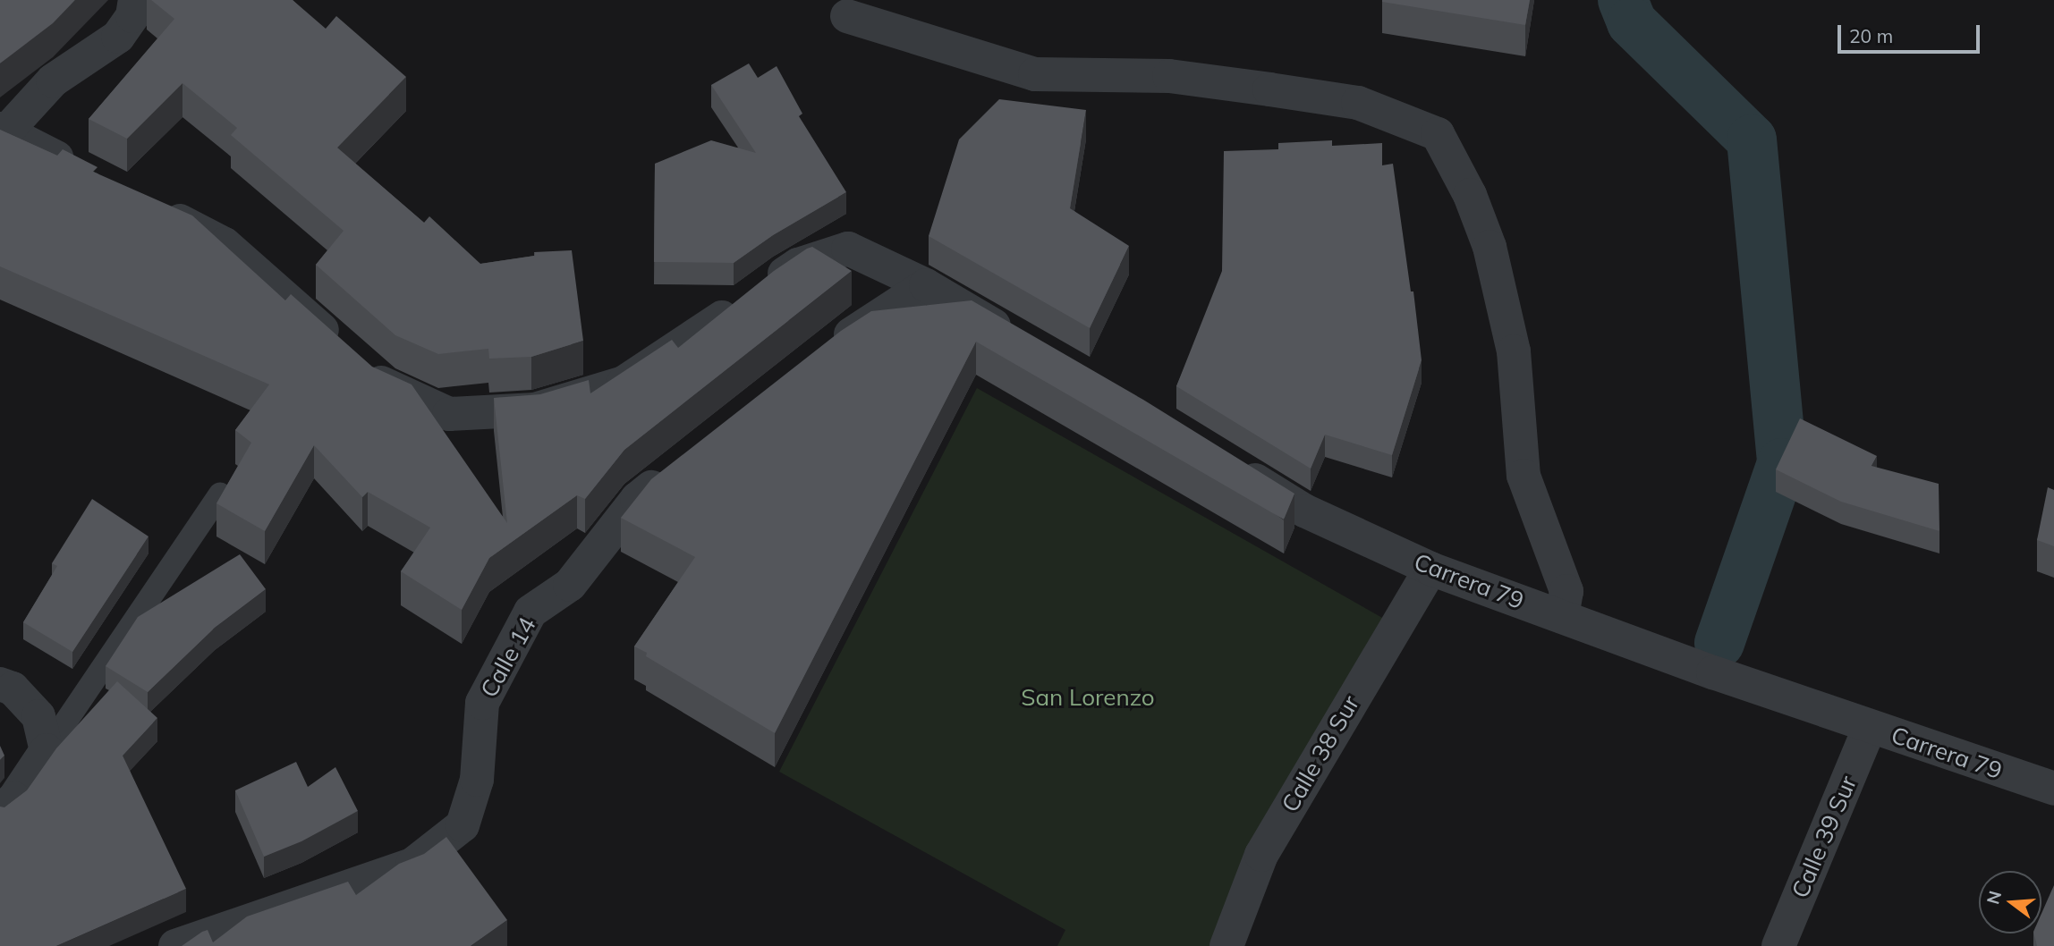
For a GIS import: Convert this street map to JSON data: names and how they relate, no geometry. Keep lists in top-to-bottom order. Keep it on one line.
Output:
{"streets":{"street":["Carrera 79","Calle 14","Calle 38 Sur","Calle 39 Sur"]},"crossings":[["Carrera 79","Calle 38 Sur"],["Carrera 79","Calle 39 Sur"]],"parks":["San Lorenzo"],"scale_bar":"20 m","north":"left"}
